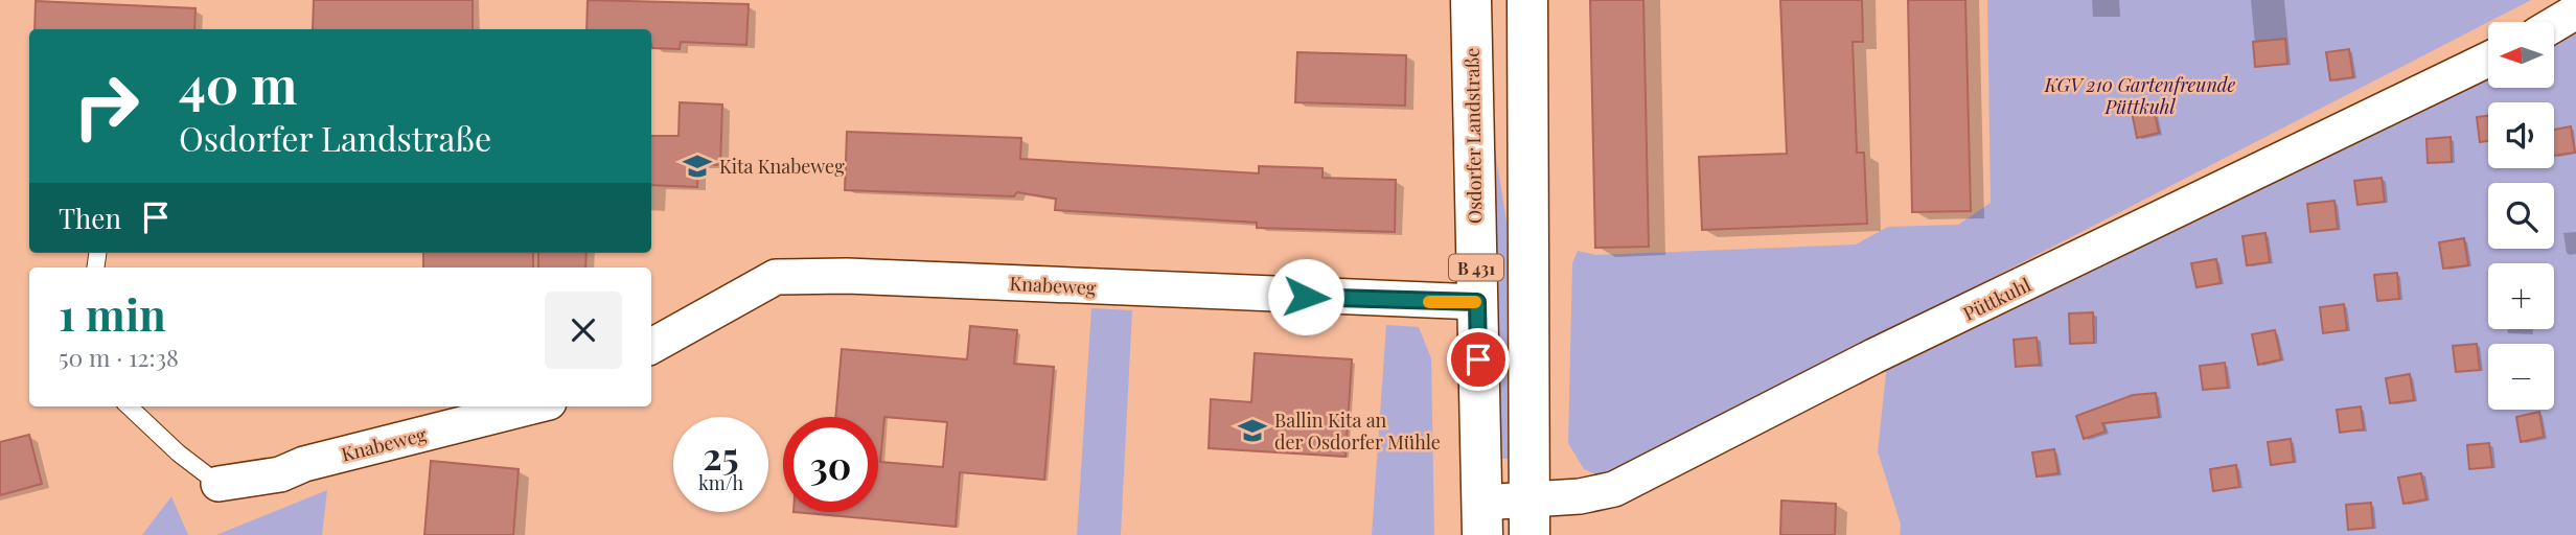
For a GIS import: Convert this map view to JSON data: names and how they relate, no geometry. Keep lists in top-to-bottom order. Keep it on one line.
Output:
{"streets":{"main road":["Osdorfer Landstraße","B 431"],"street":["Knabeweg","Püttkuhl"]},"crossings":[["Osdorfer Landstraße","Knabeweg"],["Osdorfer Landstraße","Püttkuhl"],["B 431","Püttkuhl"]],"parks":["KGV 210 Gartenfreunde Püttkuhl"],"places":{"school or university":["Kita Knabeweg","Ballin Kita an der Osdorfer Mühle"]},"north":"left","page":{"map_buttons":["+","−"],"turn":["40 m","Osdorfer Landstraße"],"then":"Then","heading":["1 min","50 m · 12:38"],"speed":"25 km/h","limit":"30"}}
